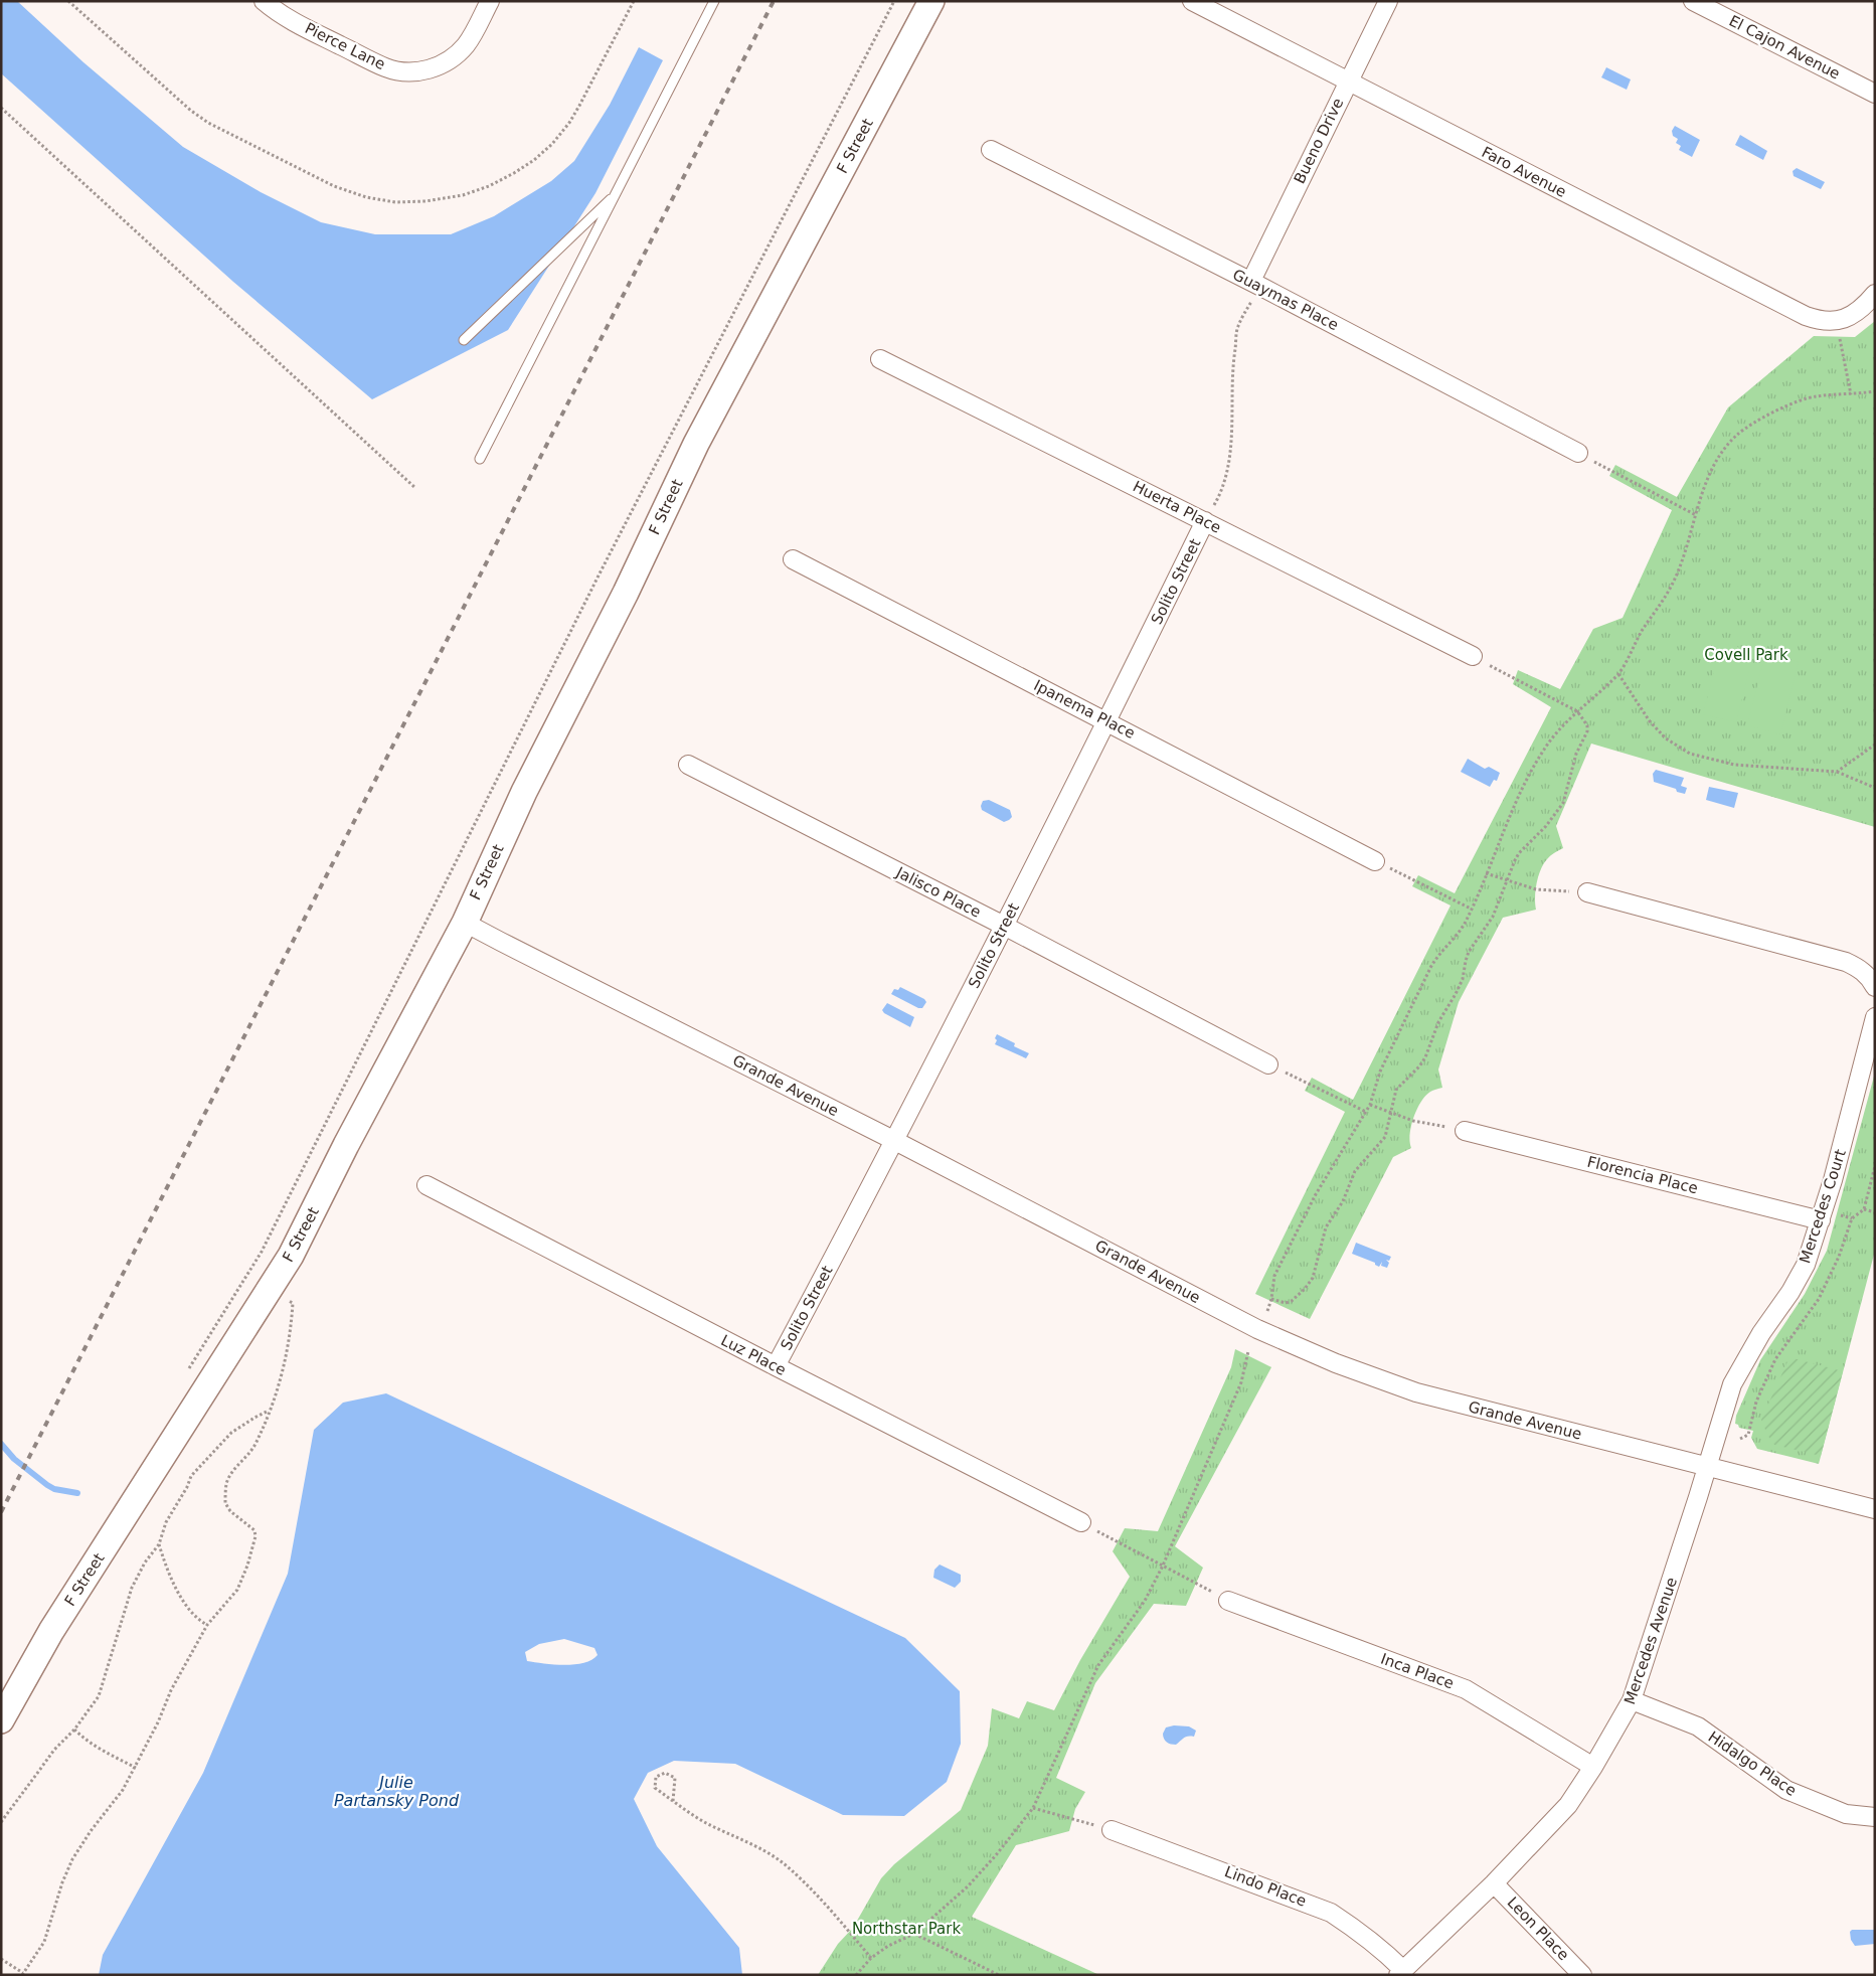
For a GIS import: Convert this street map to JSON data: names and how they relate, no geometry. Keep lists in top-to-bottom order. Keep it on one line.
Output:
{"streets":{"street":["Pierce Lane","El Cajon Avenue","Bueno Drive","F Street","Faro Avenue","Guaymas Place","Huerta Place","Solito Street","Ipanema Place","Jalisco Place","Grande Avenue","Florencia Place","Mercedes Court","Luz Place","Mercedes Avenue","Inca Place","Hidalgo Place","Lindo Place","Leon Place"]},"crossings":[["Bueno Drive","Faro Avenue"],["Bueno Drive","Guaymas Place"],["F Street","Grande Avenue"],["Huerta Place","Solito Street"],["Solito Street","Ipanema Place"],["Solito Street","Jalisco Place"],["Solito Street","Grande Avenue"],["Solito Street","Luz Place"],["Grande Avenue","Mercedes Court"],["Grande Avenue","Mercedes Avenue"],["Florencia Place","Mercedes Court"],["Mercedes Court","Mercedes Avenue"],["Mercedes Avenue","Inca Place"],["Mercedes Avenue","Hidalgo Place"],["Mercedes Avenue","Lindo Place"],["Mercedes Avenue","Leon Place"]],"water":["Julie Partansky Pond"],"parks":["Covell Park","Northstar Park"]}
